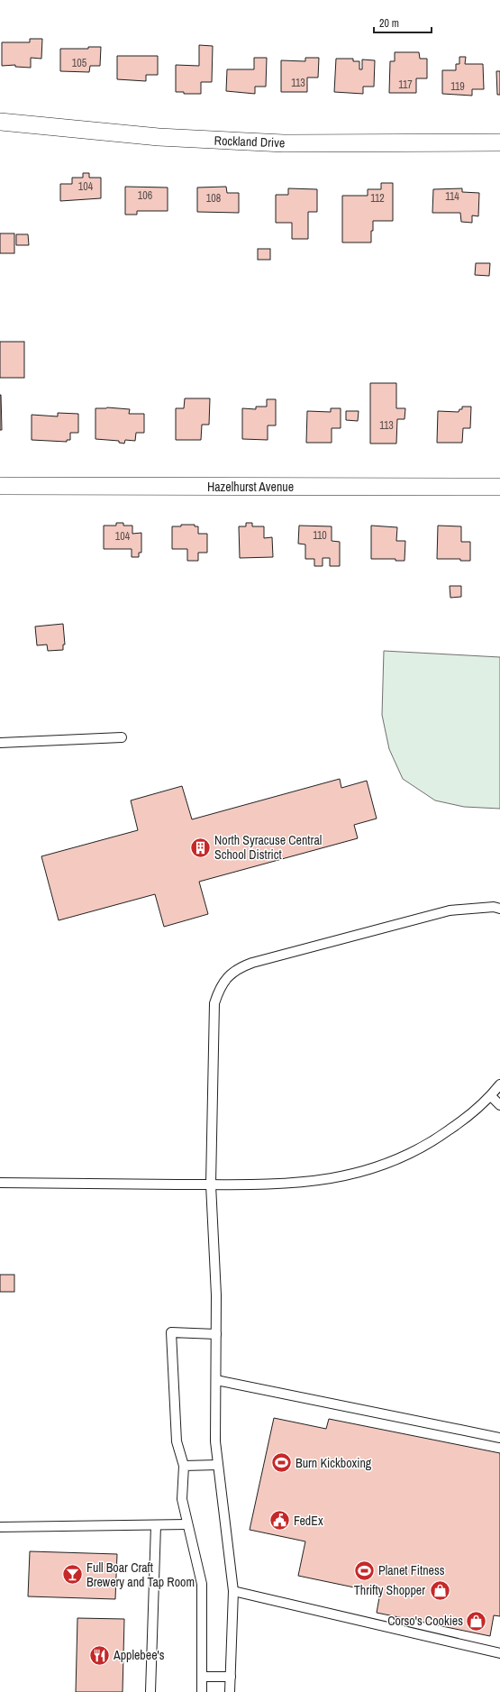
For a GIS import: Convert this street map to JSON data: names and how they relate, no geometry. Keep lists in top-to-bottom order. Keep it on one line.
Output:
{"streets":{"street":["Rockland Drive","Hazelhurst Avenue"]},"places":{"building":["North Syracuse Central School District"],"sports":["Burn Kickboxing","Planet Fitness"],"public building":["FedEx"],"bar":["Full Boar Craft Brewery and Tap Room"],"shop":["Thrifty Shopper","Corso's Cookies"],"restaurant":["Applebee's"]},"house_numbers":["105","113","117","119","104","106","114","108","112","113","110","104"],"scale_bar":"20 m"}
